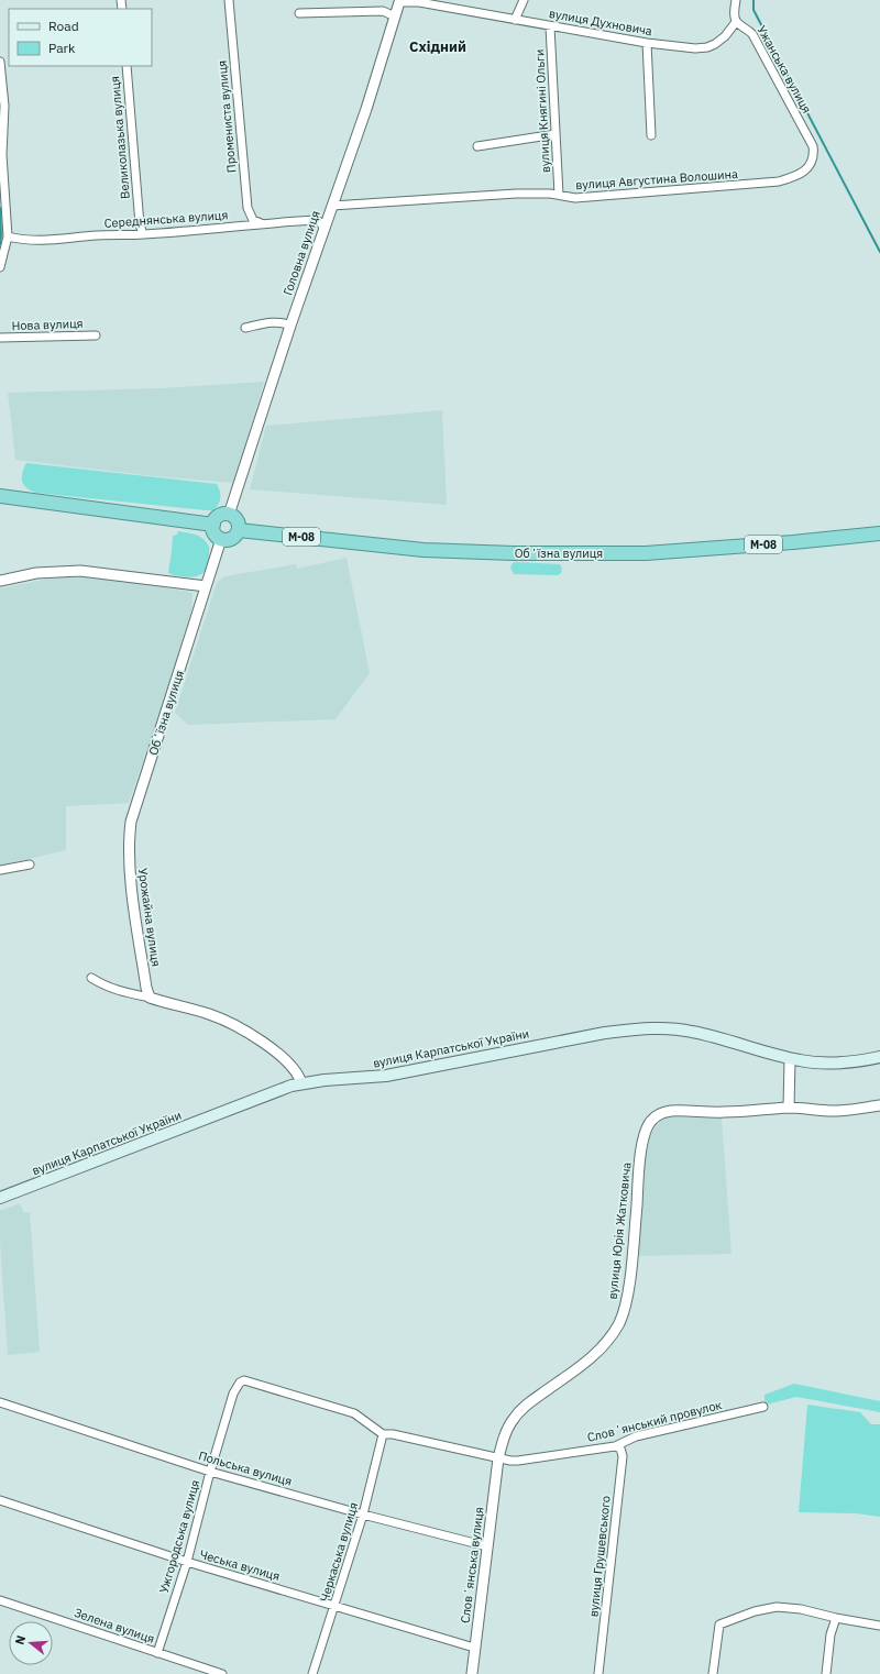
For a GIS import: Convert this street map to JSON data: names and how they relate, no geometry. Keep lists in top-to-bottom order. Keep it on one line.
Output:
{"streets":{"highway":["М-08","Обʼїзна вулиця"],"main road":["вулиця Карпатської України"],"street":["вулиця Духновича","Ужанська вулиця","вулиця Княгині Ольги","Промениста вулиця","Великолазька вулиця","вулиця Августина Волошина","Середнянська вулиця","Головна вулиця","Нова вулиця","Урожайна вулиця","вулиця Юрія Жатковича","Словʼянський провулок","Польська вулиця","Ужгородська вулиця","Черкаська вулиця","вулиця Грушевського","Чеська вулиця","Словʼянська вулиця","Зелена вулиця"]},"crossings":[["вулиця Духновича","Ужанська вулиця"],["вулиця Духновича","вулиця Княгині Ольги"],["вулиця Духновича","Головна вулиця"],["Ужанська вулиця","вулиця Августина Волошина"],["вулиця Княгині Ольги","вулиця Августина Волошина"],["Промениста вулиця","Середнянська вулиця"],["Великолазька вулиця","Середнянська вулиця"],["вулиця Августина Волошина","Головна вулиця"],["Середнянська вулиця","Головна вулиця"],["Головна вулиця","Обʼїзна вулиця"],["Обʼїзна вулиця","Урожайна вулиця"],["вулиця Юрія Жатковича","Словʼянський провулок"],["вулиця Юрія Жатковича","Словʼянська вулиця"],["Словʼянський провулок","Ужгородська вулиця"],["Словʼянський провулок","Черкаська вулиця"],["Словʼянський провулок","вулиця Грушевського"],["Словʼянський провулок","Словʼянська вулиця"],["Польська вулиця","Ужгородська вулиця"],["Польська вулиця","Черкаська вулиця"],["Польська вулиця","Словʼянська вулиця"],["Ужгородська вулиця","Черкаська вулиця"],["Ужгородська вулиця","Чеська вулиця"],["Ужгородська вулиця","Зелена вулиця"],["Черкаська вулиця","Чеська вулиця"],["Чеська вулиця","Словʼянська вулиця"]],"districts":["Східний"],"legend":["Road","Park"],"north":"left"}
